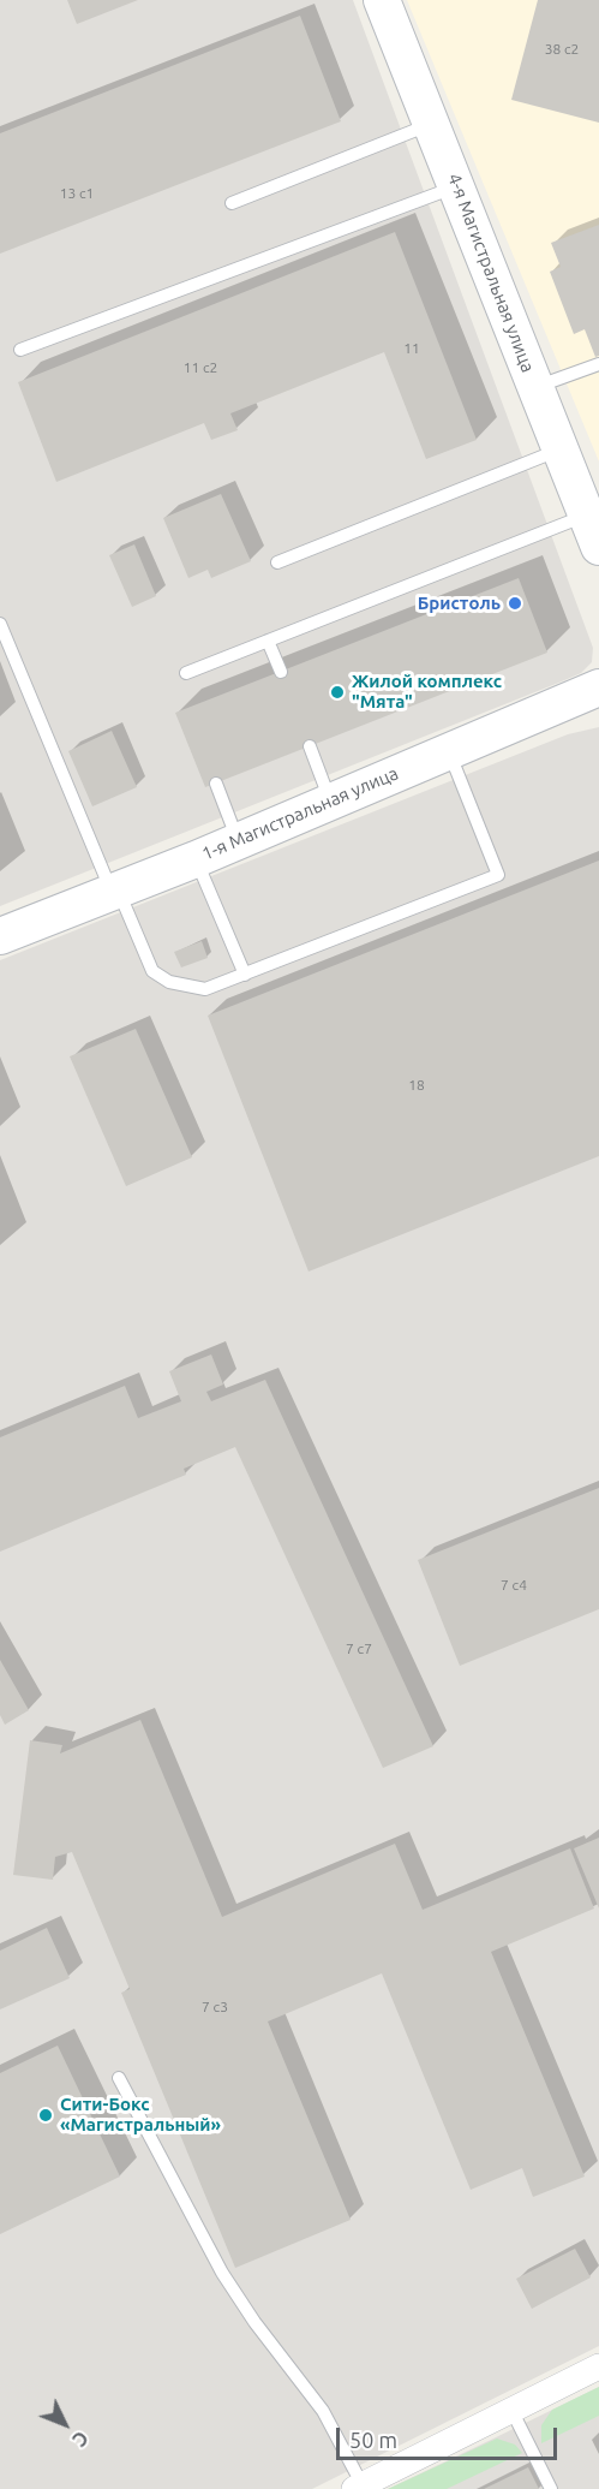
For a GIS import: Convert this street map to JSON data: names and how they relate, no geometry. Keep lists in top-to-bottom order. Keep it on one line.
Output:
{"streets":{"street":["4-я Магистральная улица","1-я Магистральная улица"]},"places":["Бристоль","Жилой комплекс \"Мята\"","Сити-Бокс «Магистральный»"],"house_numbers":["38 с2","13 с1","11","11 с2","18","7 с4","7 с7","7 с3"],"scale_bar":"50 m","north":"bottom right"}
